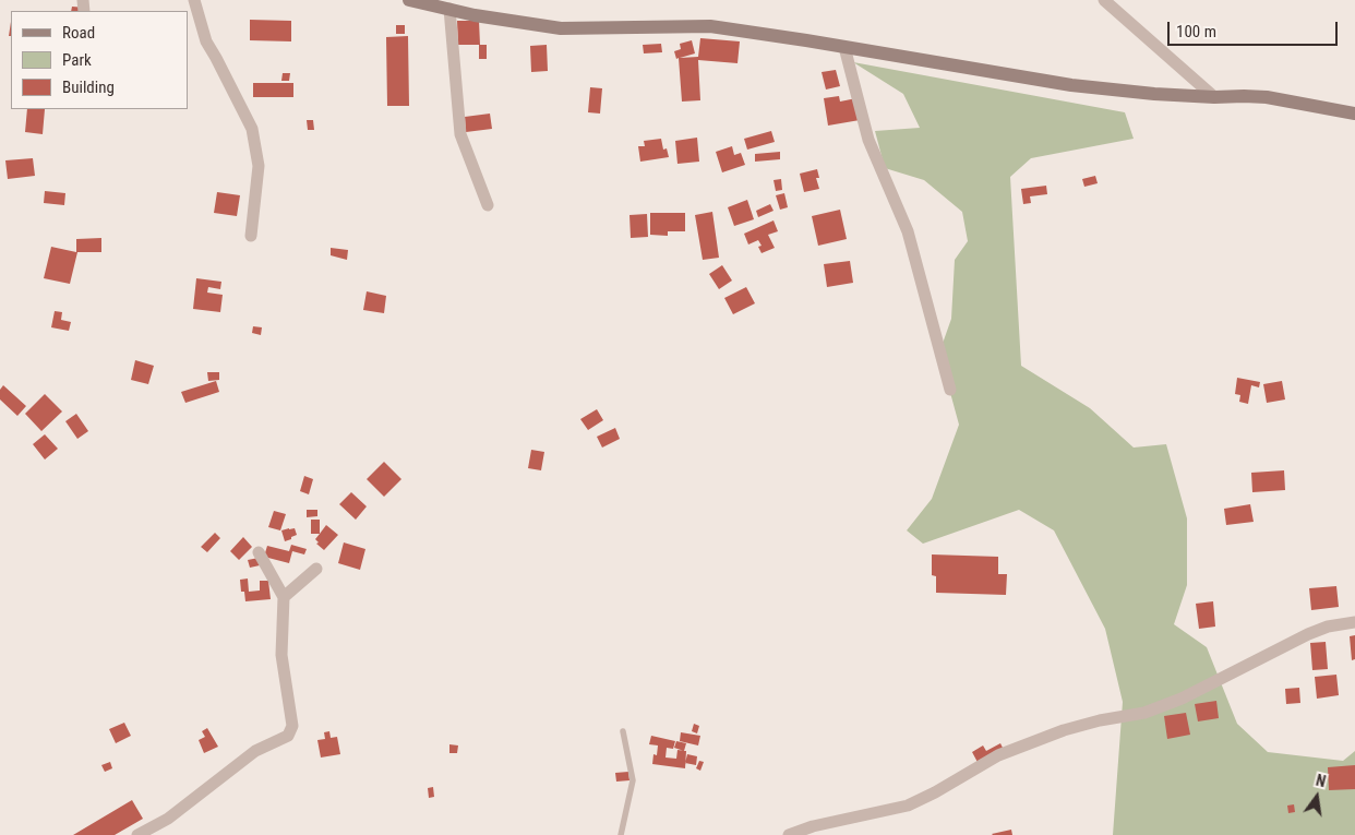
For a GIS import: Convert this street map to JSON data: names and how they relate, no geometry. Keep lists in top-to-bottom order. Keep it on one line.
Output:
{"legend":["Road","Park","Building"],"scale_bar":"100 m","north":"top"}
